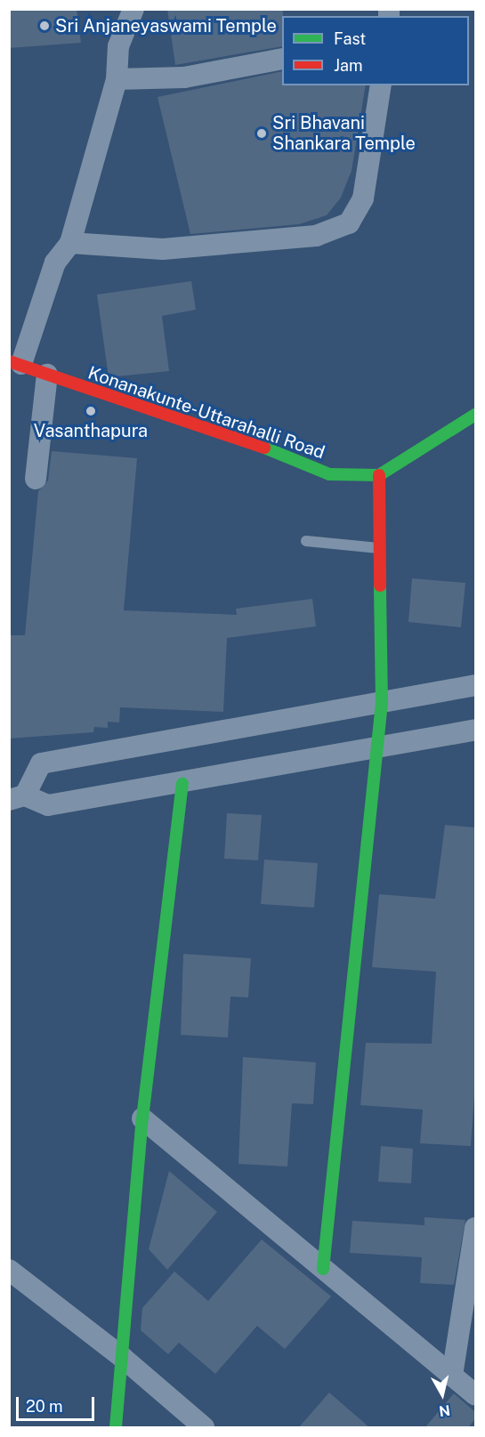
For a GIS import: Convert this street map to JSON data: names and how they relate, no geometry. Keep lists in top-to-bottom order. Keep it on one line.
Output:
{"streets":{"street":["Konanakunte-Uttarahalli Road"]},"places":["Sri Anjaneyaswami Temple","Sri Bhavani Shankara Temple","Vasanthapura"],"legend":["Fast","Jam"],"scale_bar":"20 m","north":"bottom"}
